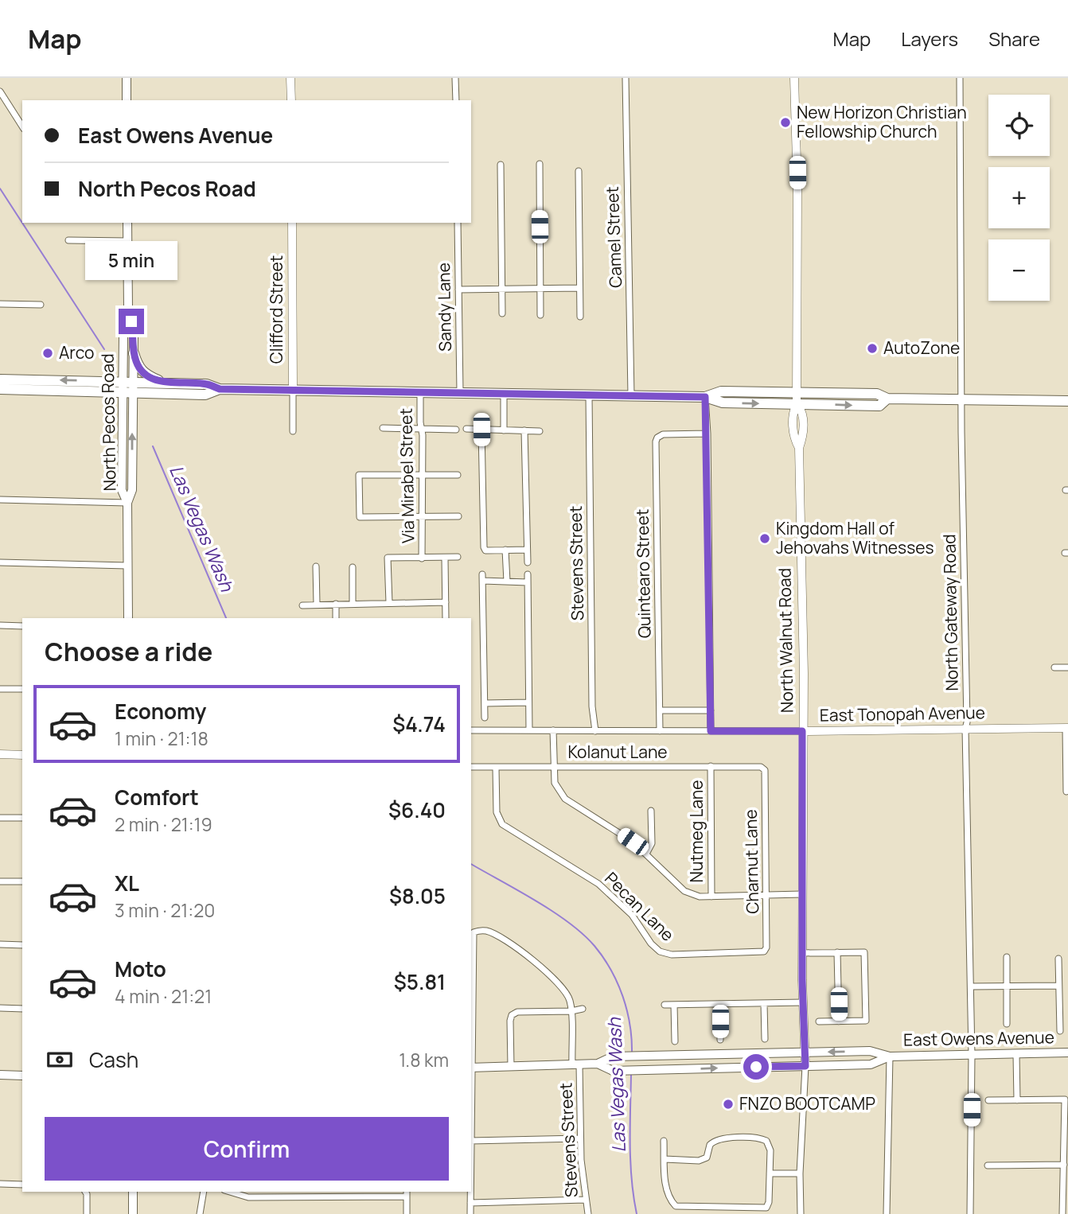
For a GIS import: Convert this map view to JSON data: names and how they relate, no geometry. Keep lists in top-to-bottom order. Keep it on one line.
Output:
{"streets":{"main road":["North Pecos Road","East Owens Avenue"],"street":["Camel Street","Sandy Lane","Clifford Street","Via Mirabel Street","Stevens Street","Quintearo Street","North Gateway Road","North Walnut Road","East Tonopah Avenue","Kolanut Lane","Nutmeg Lane","Charnut Lane","Pecan Lane"]},"crossings":[["Stevens Street","East Tonopah Avenue"],["Stevens Street","East Owens Avenue"],["Quintearo Street","East Tonopah Avenue"],["North Gateway Road","East Tonopah Avenue"],["North Gateway Road","East Owens Avenue"],["North Walnut Road","East Tonopah Avenue"],["North Walnut Road","East Owens Avenue"],["Kolanut Lane","Nutmeg Lane"],["Kolanut Lane","Charnut Lane"],["Kolanut Lane","Pecan Lane"],["Charnut Lane","Pecan Lane"]],"water":["Las Vegas Wash"],"places":["New Horizon Christian Fellowship Church","AutoZone","Arco","Kingdom Hall of Jehovahs Witnesses","FNZO BOOTCAMP"],"page":{"header":"Map","nav":["Map","Layers","Share"],"map_buttons":["+","−"],"banner":["East Owens Avenue","North Pecos Road"],"bubble":"5 min","heading":"Choose a ride","list":[{"name":"Economy","note":"1 min · 21:18","value":"$4.74"},{"name":"Comfort","note":"2 min · 21:19","value":"$6.40"},{"name":"XL","note":"3 min · 21:20","value":"$8.05"},{"name":"Moto","note":"4 min · 21:21","value":"$5.81"}],"pay":["Cash","1.8 km"],"buttons":"Confirm"}}
